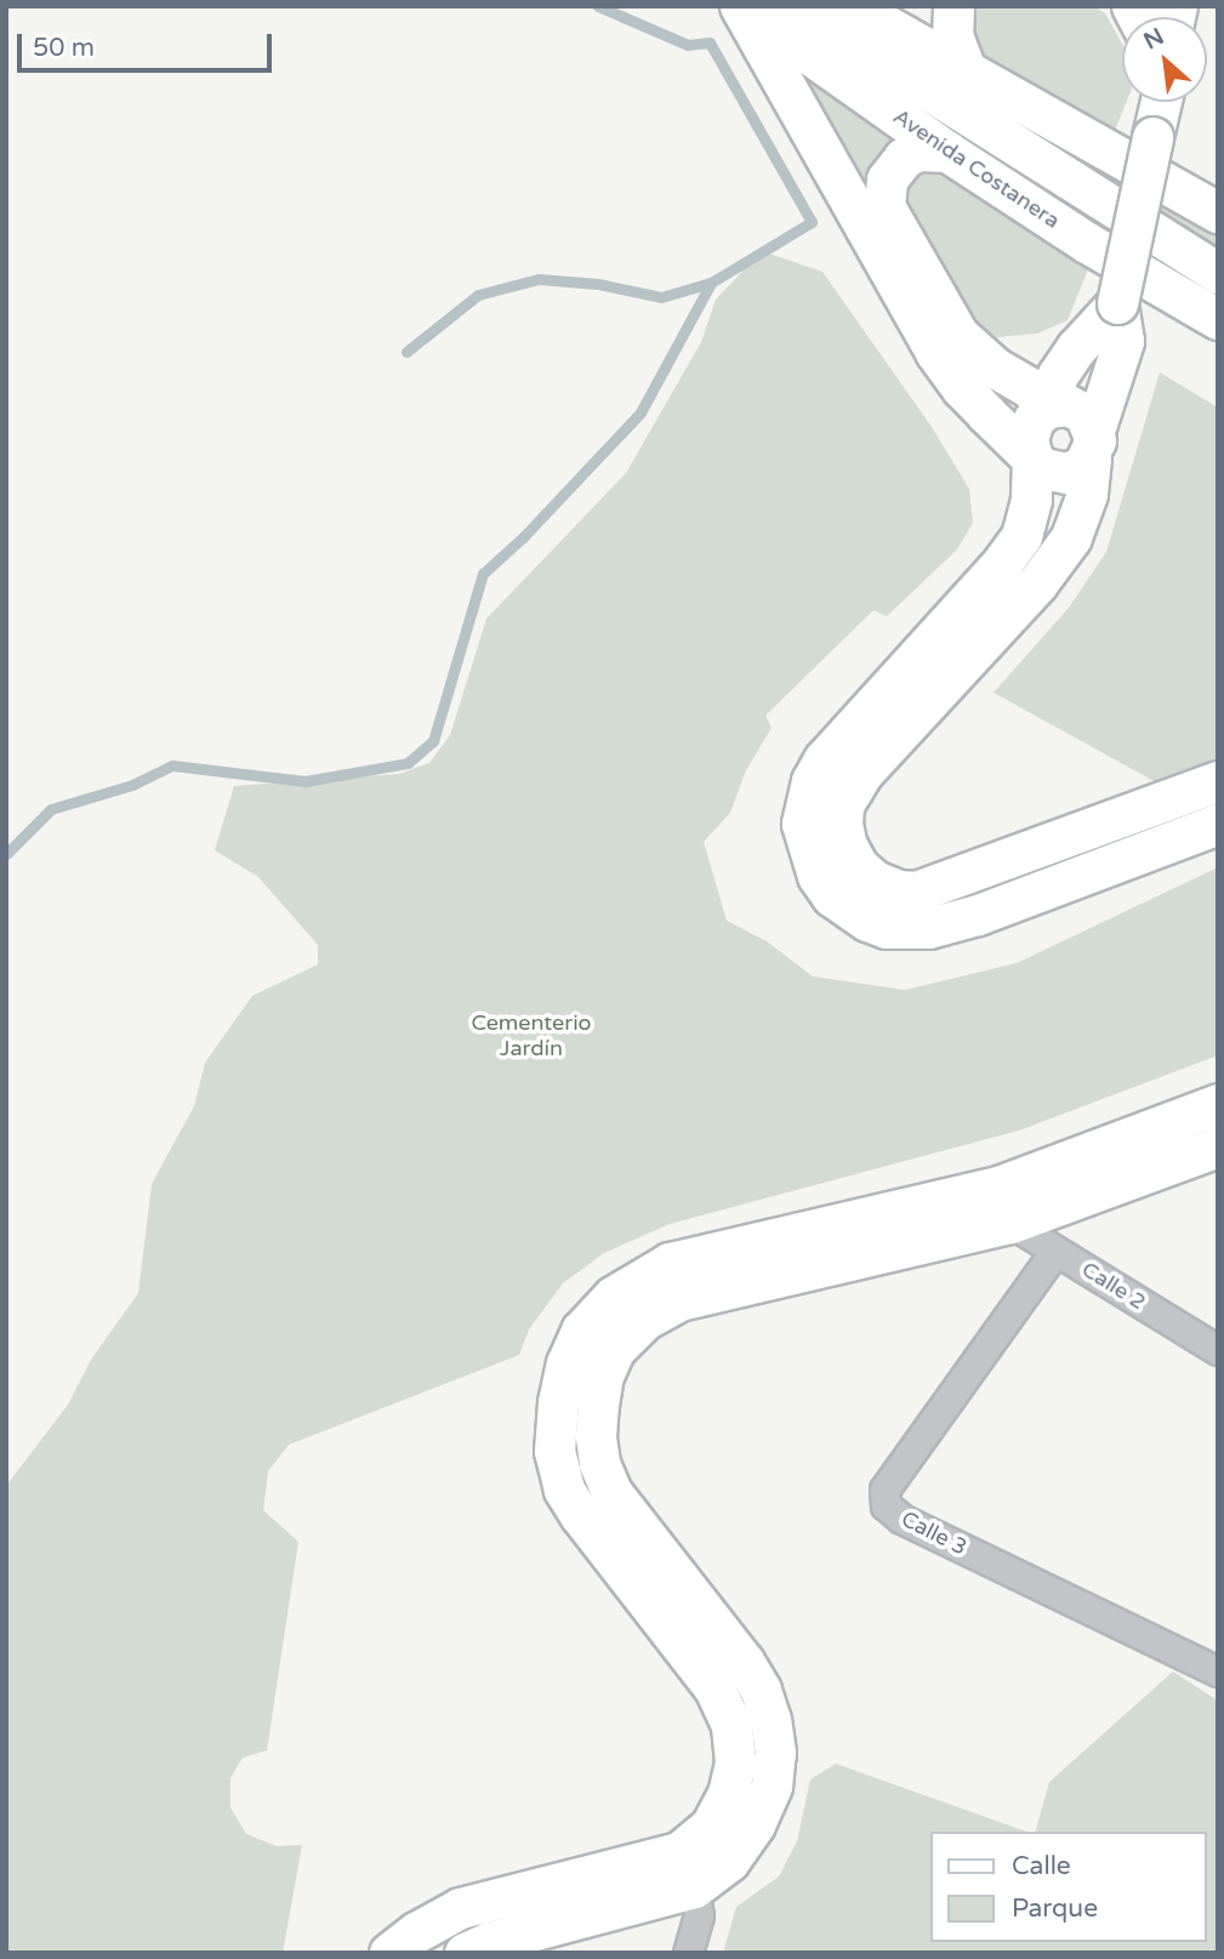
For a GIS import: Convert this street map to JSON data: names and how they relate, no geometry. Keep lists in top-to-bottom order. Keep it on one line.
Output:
{"streets":{"main road":["Avenida Costanera"],"street":["Calle 2","Calle 3"]},"crossings":[["Calle 2","Calle 3"]],"parks":["Cementerio Jardín"],"legend":["Calle","Parque"],"scale_bar":"50 m","north":"top left"}
